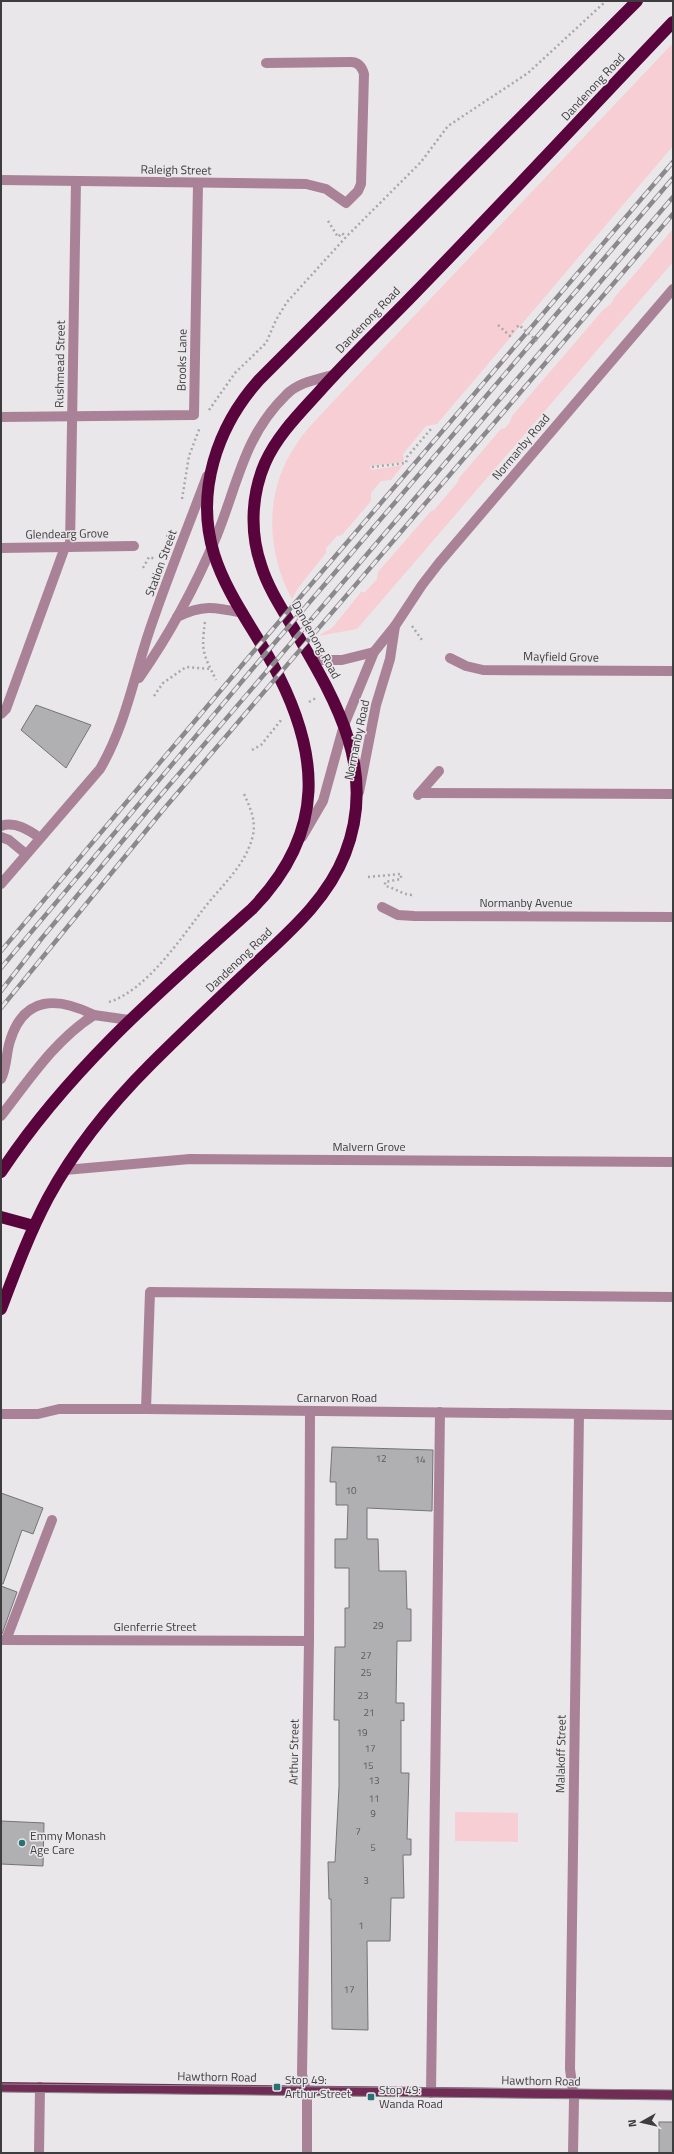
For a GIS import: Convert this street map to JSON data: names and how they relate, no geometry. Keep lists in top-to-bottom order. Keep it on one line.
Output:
{"streets":{"highway":["Dandenong Road"],"main road":["Hawthorn Road"],"street":["Raleigh Street","Brooks Lane","Rushmead Street","Normanby Road","Glendearg Grove","Station Street","Mayfield Grove","Normanby Avenue","Malvern Grove","Carnarvon Road","Glenferrie Street","Arthur Street","Malakoff Street"]},"crossings":[["Dandenong Road","Normanby Road"],["Dandenong Road","Station Street"],["Dandenong Road","Malvern Grove"],["Raleigh Street","Brooks Lane"],["Raleigh Street","Rushmead Street"],["Brooks Lane","Rushmead Street"],["Rushmead Street","Glendearg Grove"],["Carnarvon Road","Arthur Street"],["Carnarvon Road","Malakoff Street"],["Glenferrie Street","Arthur Street"],["Arthur Street","Hawthorn Road"],["Malakoff Street","Hawthorn Road"]],"places":{"other":["Emmy Monash Age Care"],"transit":["Stop 49: Arthur Street","Stop 49: Wanda Road"]},"house_numbers":["12","14","10","29","27","25","23","21","19","17","15","13","11","9","7","5","3","1","17"],"north":"left"}
